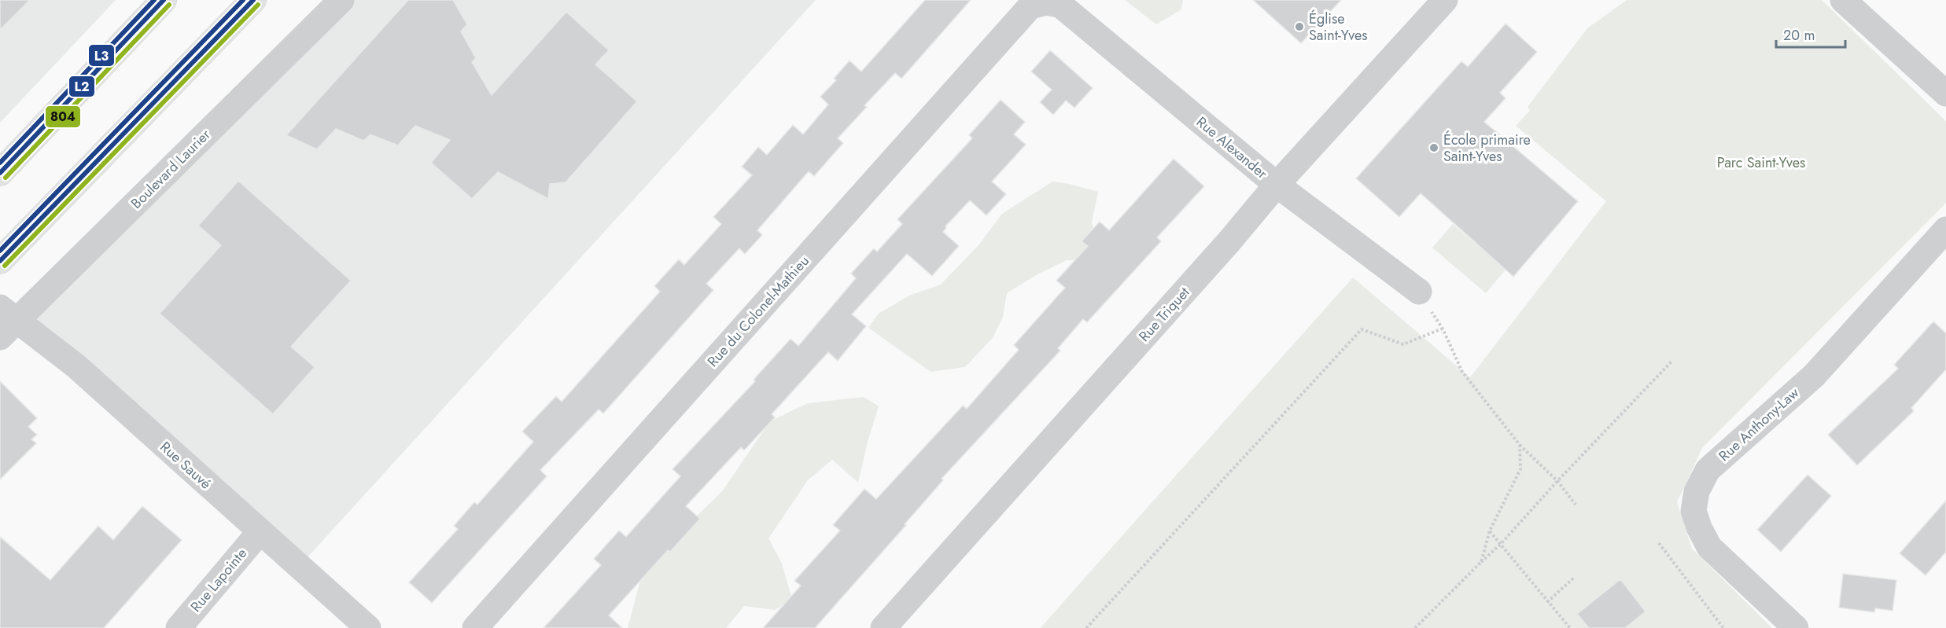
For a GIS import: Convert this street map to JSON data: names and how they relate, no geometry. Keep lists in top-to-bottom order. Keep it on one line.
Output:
{"streets":{"street":["Rue Alexander","Boulevard Laurier","Rue du Colonel-Mathieu","Rue Triquet","Rue Anthony-Law","Rue Sauvé","Rue Lapointe"]},"crossings":[["Rue Alexander","Rue du Colonel-Mathieu"],["Rue Alexander","Rue Triquet"],["Boulevard Laurier","Rue Sauvé"],["Rue Sauvé","Rue Lapointe"]],"parks":["Parc Saint-Yves"],"places":["Église Saint-Yves","École primaire Saint-Yves"],"lines":["transit line L2","transit line L3","transit line 804"],"scale_bar":"20 m"}
